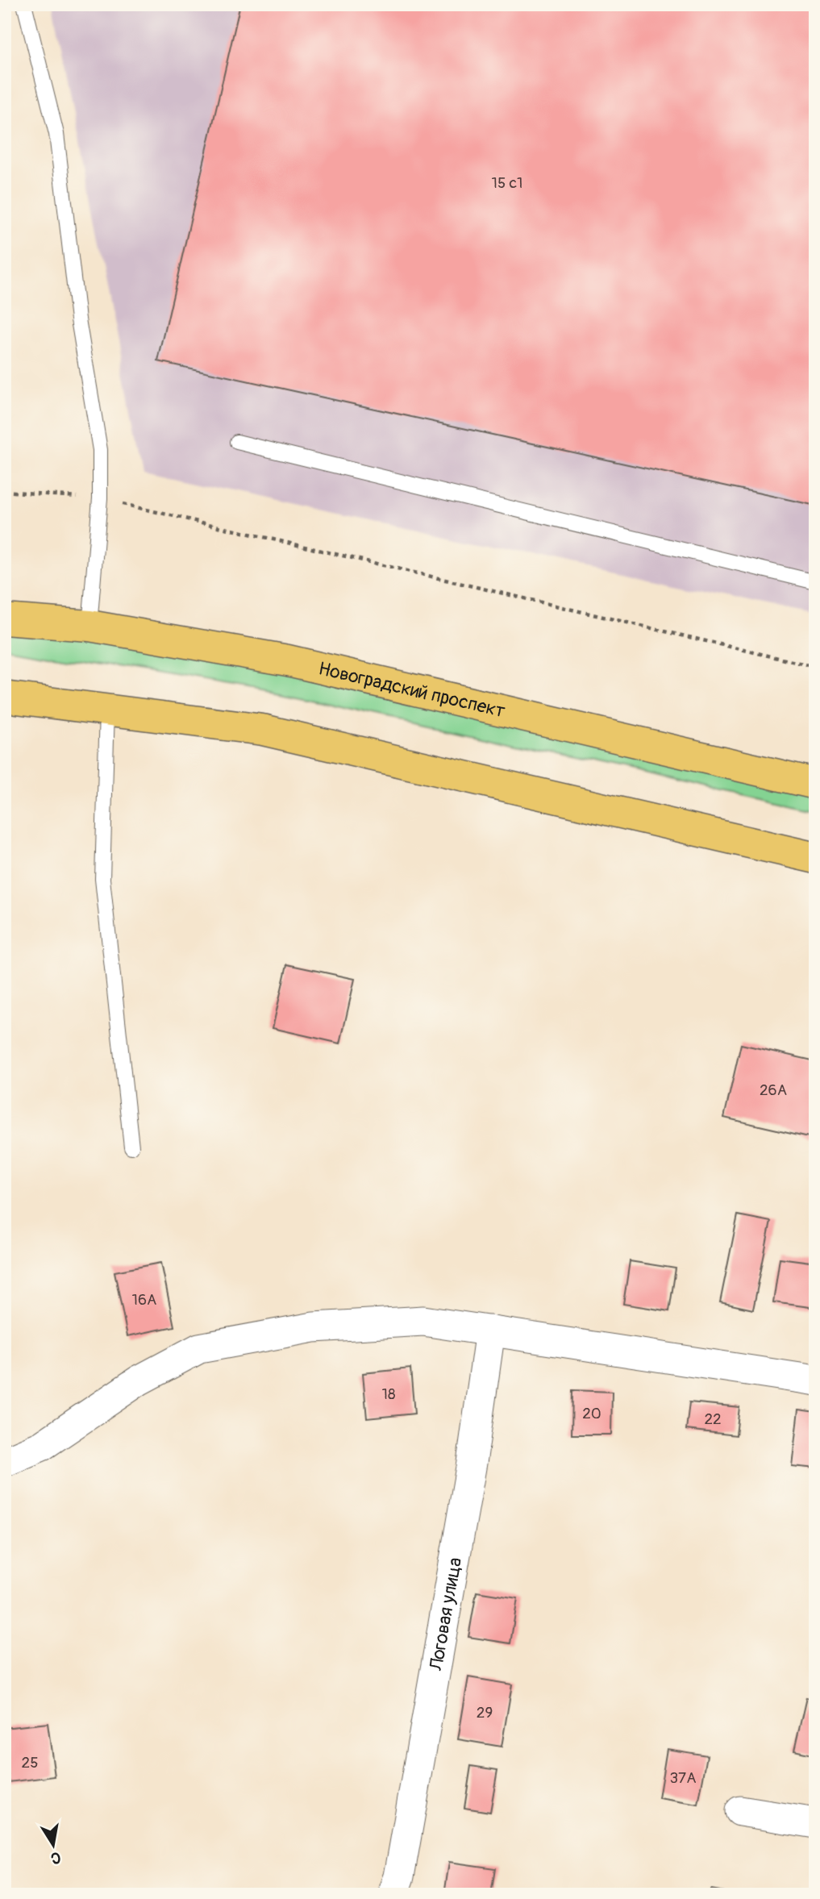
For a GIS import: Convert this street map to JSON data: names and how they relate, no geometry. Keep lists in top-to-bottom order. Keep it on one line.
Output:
{"streets":{"main road":["Новоградский проспект"],"street":["Логовая улица"]},"house_numbers":["15 с1","26А","16А","18","20","22","29","25","37А"],"north":"bottom"}
